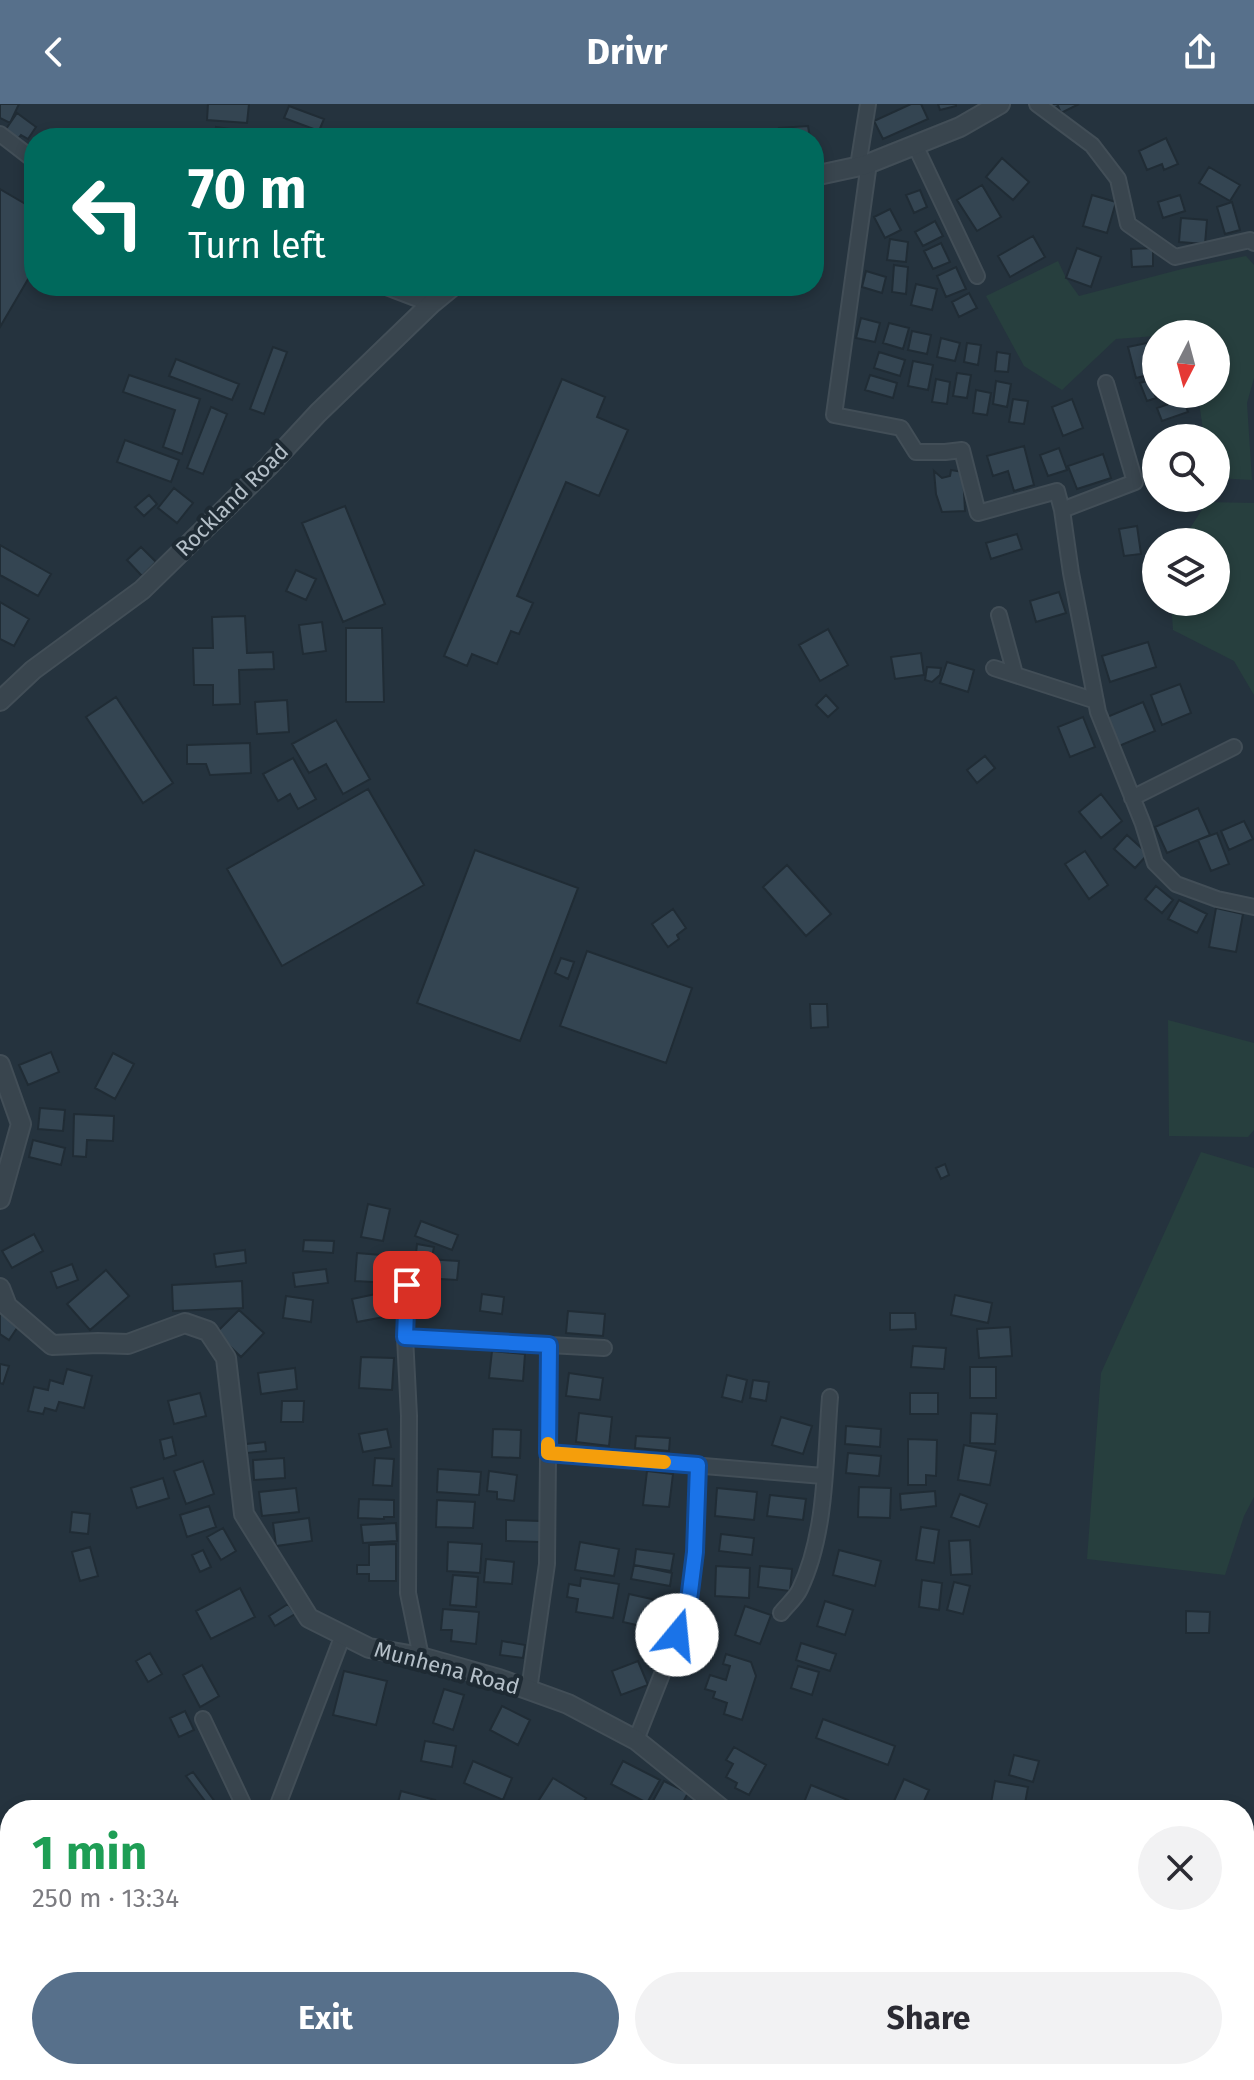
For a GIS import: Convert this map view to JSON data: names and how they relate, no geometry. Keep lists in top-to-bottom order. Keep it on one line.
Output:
{"streets":{"street":["Rockland Road","Munhena Road"]},"north":"bottom","page":{"header":"Drivr","turn":["70 m","Turn left"],"heading":["1 min","250 m · 13:34"],"buttons":["Exit","Share"]}}
